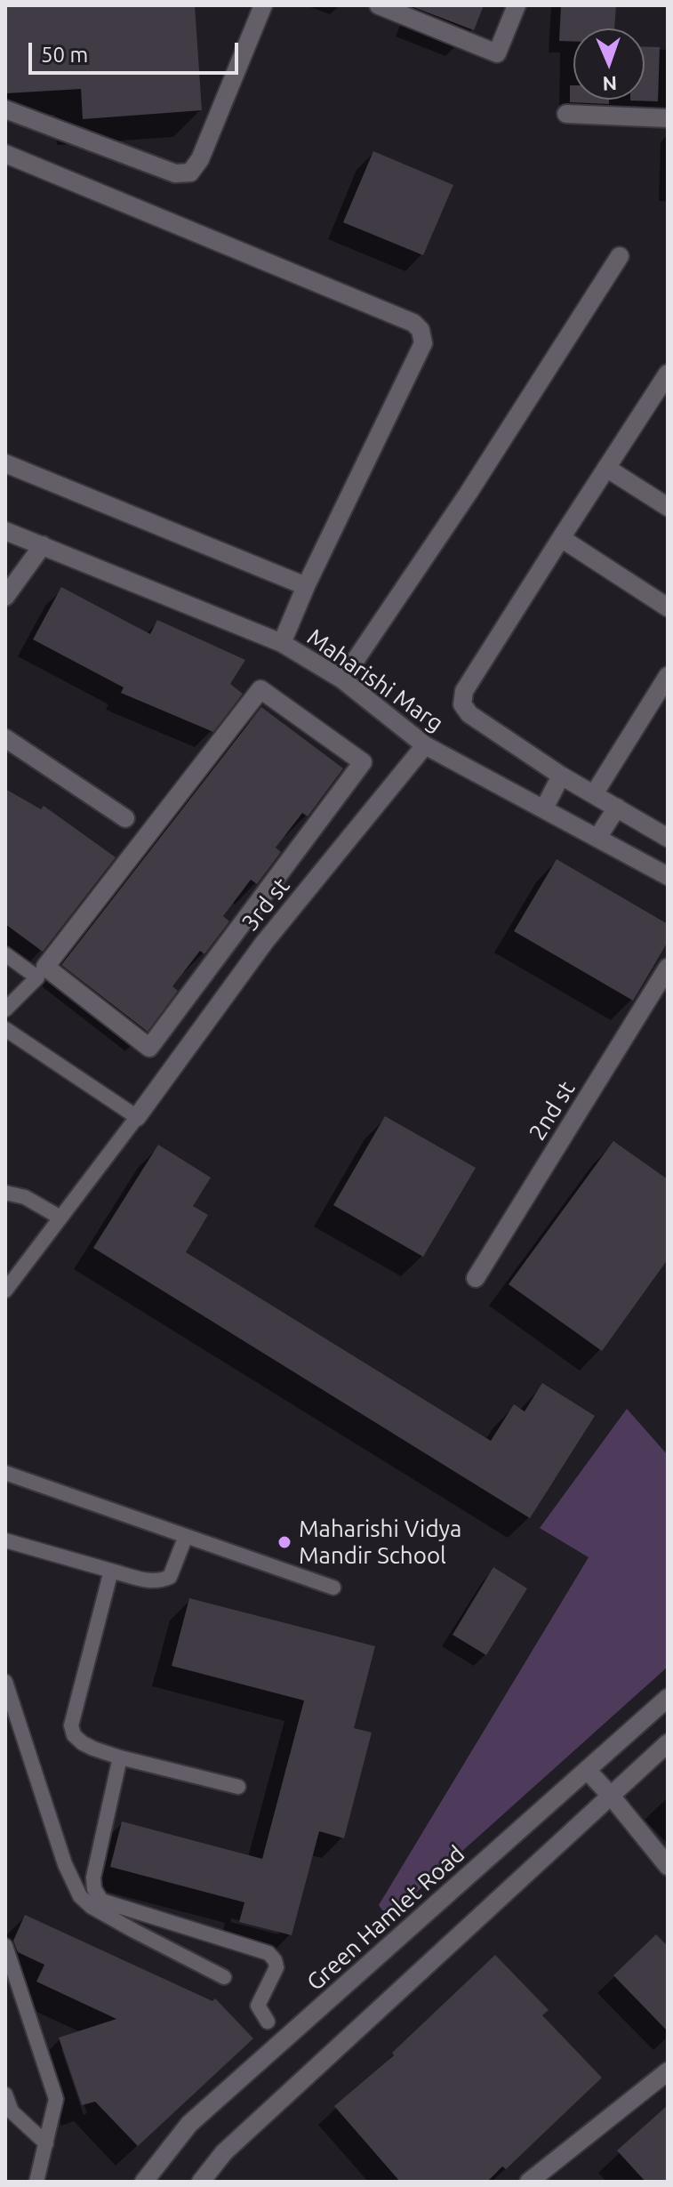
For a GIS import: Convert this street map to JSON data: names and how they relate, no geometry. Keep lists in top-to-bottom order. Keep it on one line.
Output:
{"streets":{"street":["Maharishi Marg","3rd st","2nd st","Green Hamlet Road"]},"crossings":[["Maharishi Marg","3rd st"]],"places":["Maharishi Vidya Mandir School"],"scale_bar":"50 m","north":"bottom"}
